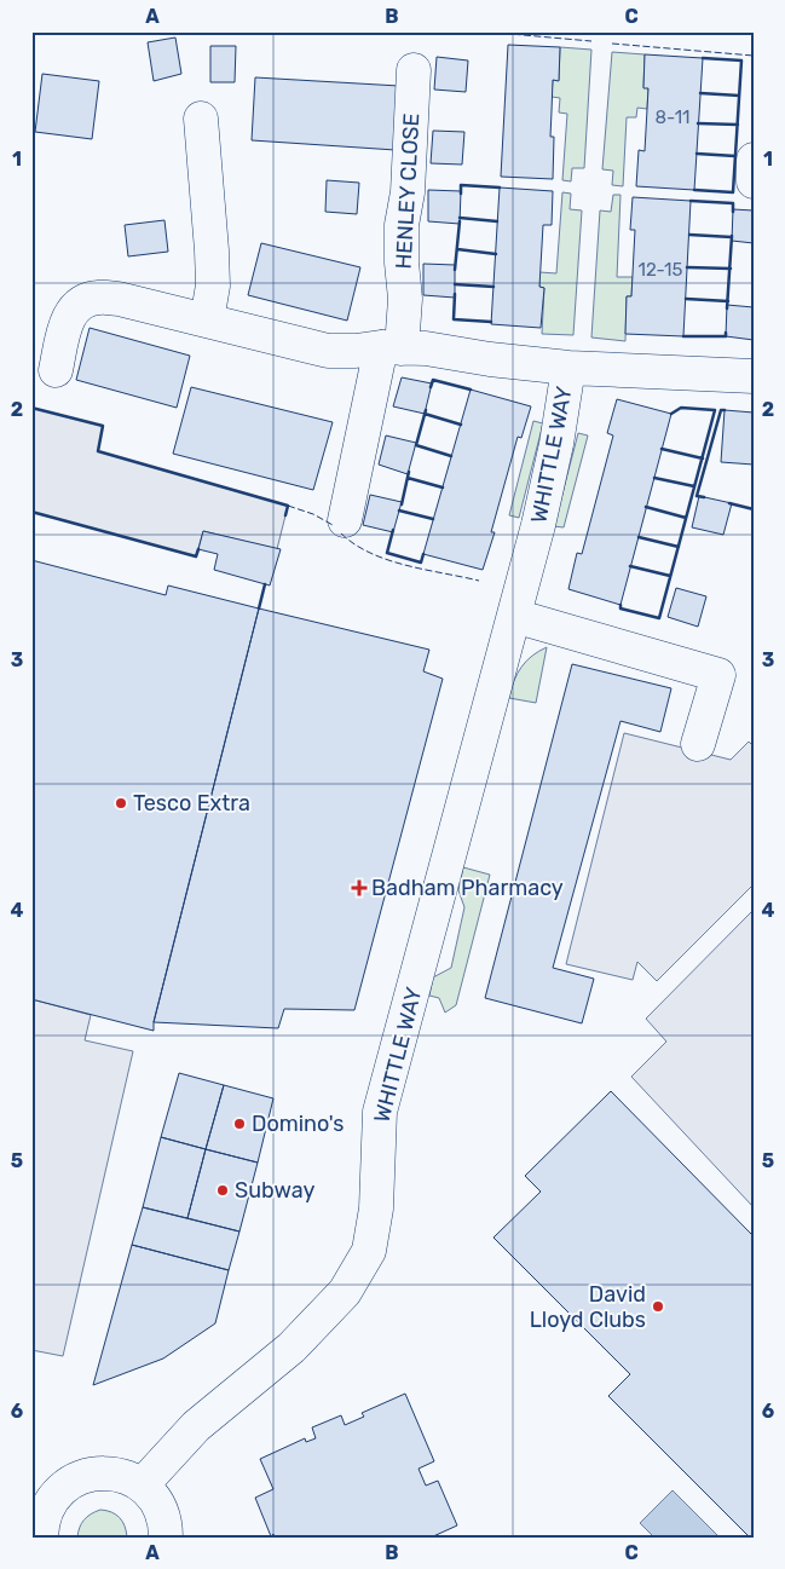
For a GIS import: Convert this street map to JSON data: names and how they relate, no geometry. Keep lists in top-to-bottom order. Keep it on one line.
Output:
{"streets":{"street":["HENLEY CLOSE","WHITTLE WAY"]},"places":{"other":["Tesco Extra","Domino's","Subway","David Lloyd Clubs"],"health":["Badham Pharmacy"]},"house_numbers":["8-11","12-15"],"grid":{"columns":["A","B","C"],"rows":["1","2","3","4","5","6"]}}
